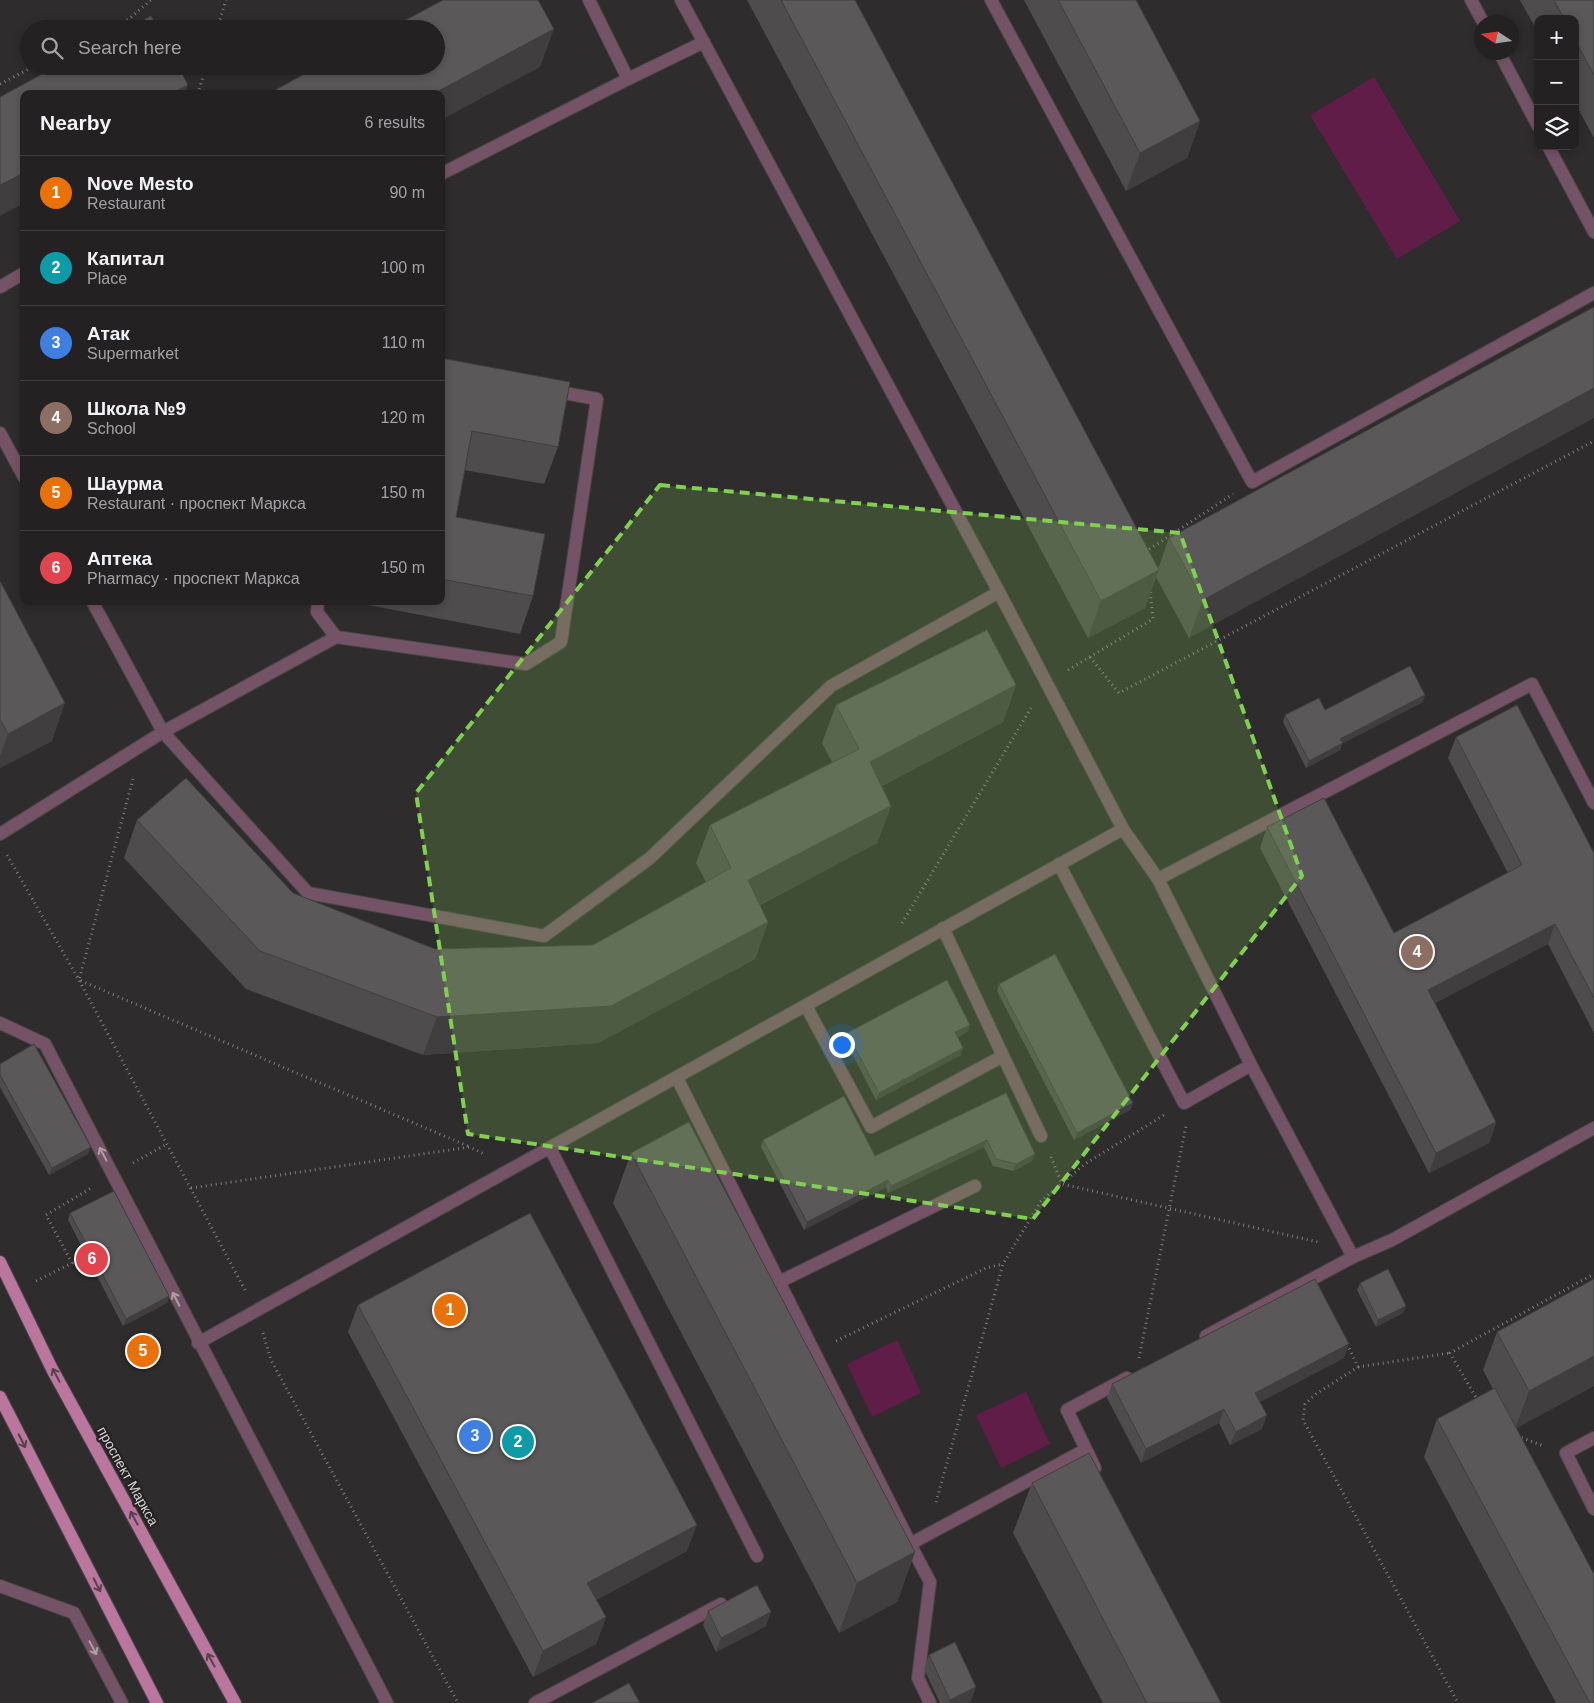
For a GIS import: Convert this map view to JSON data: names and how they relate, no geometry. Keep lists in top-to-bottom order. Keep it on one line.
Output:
{"streets":{"main road":["проспект Маркса"]},"north":"left","page":{"map_buttons":["+","−"],"search":"Search here","heading":["Nearby","6 results"],"list":[{"mark":"1","name":"Nove Mesto","note":"Restaurant","value":"90 m"},{"mark":"2","name":"Капитал","note":"Place","value":"100 m"},{"mark":"3","name":"Атак","note":"Supermarket","value":"110 m"},{"mark":"4","name":"Школа №9","note":"School","value":"120 m"},{"mark":"5","name":"Шаурма","note":"Restaurant · проспект Маркса","value":"150 m"},{"mark":"6","name":"Аптека","note":"Pharmacy · проспект Маркса","value":"150 m"}],"pins":["4","6","1","5","3","2"]}}
